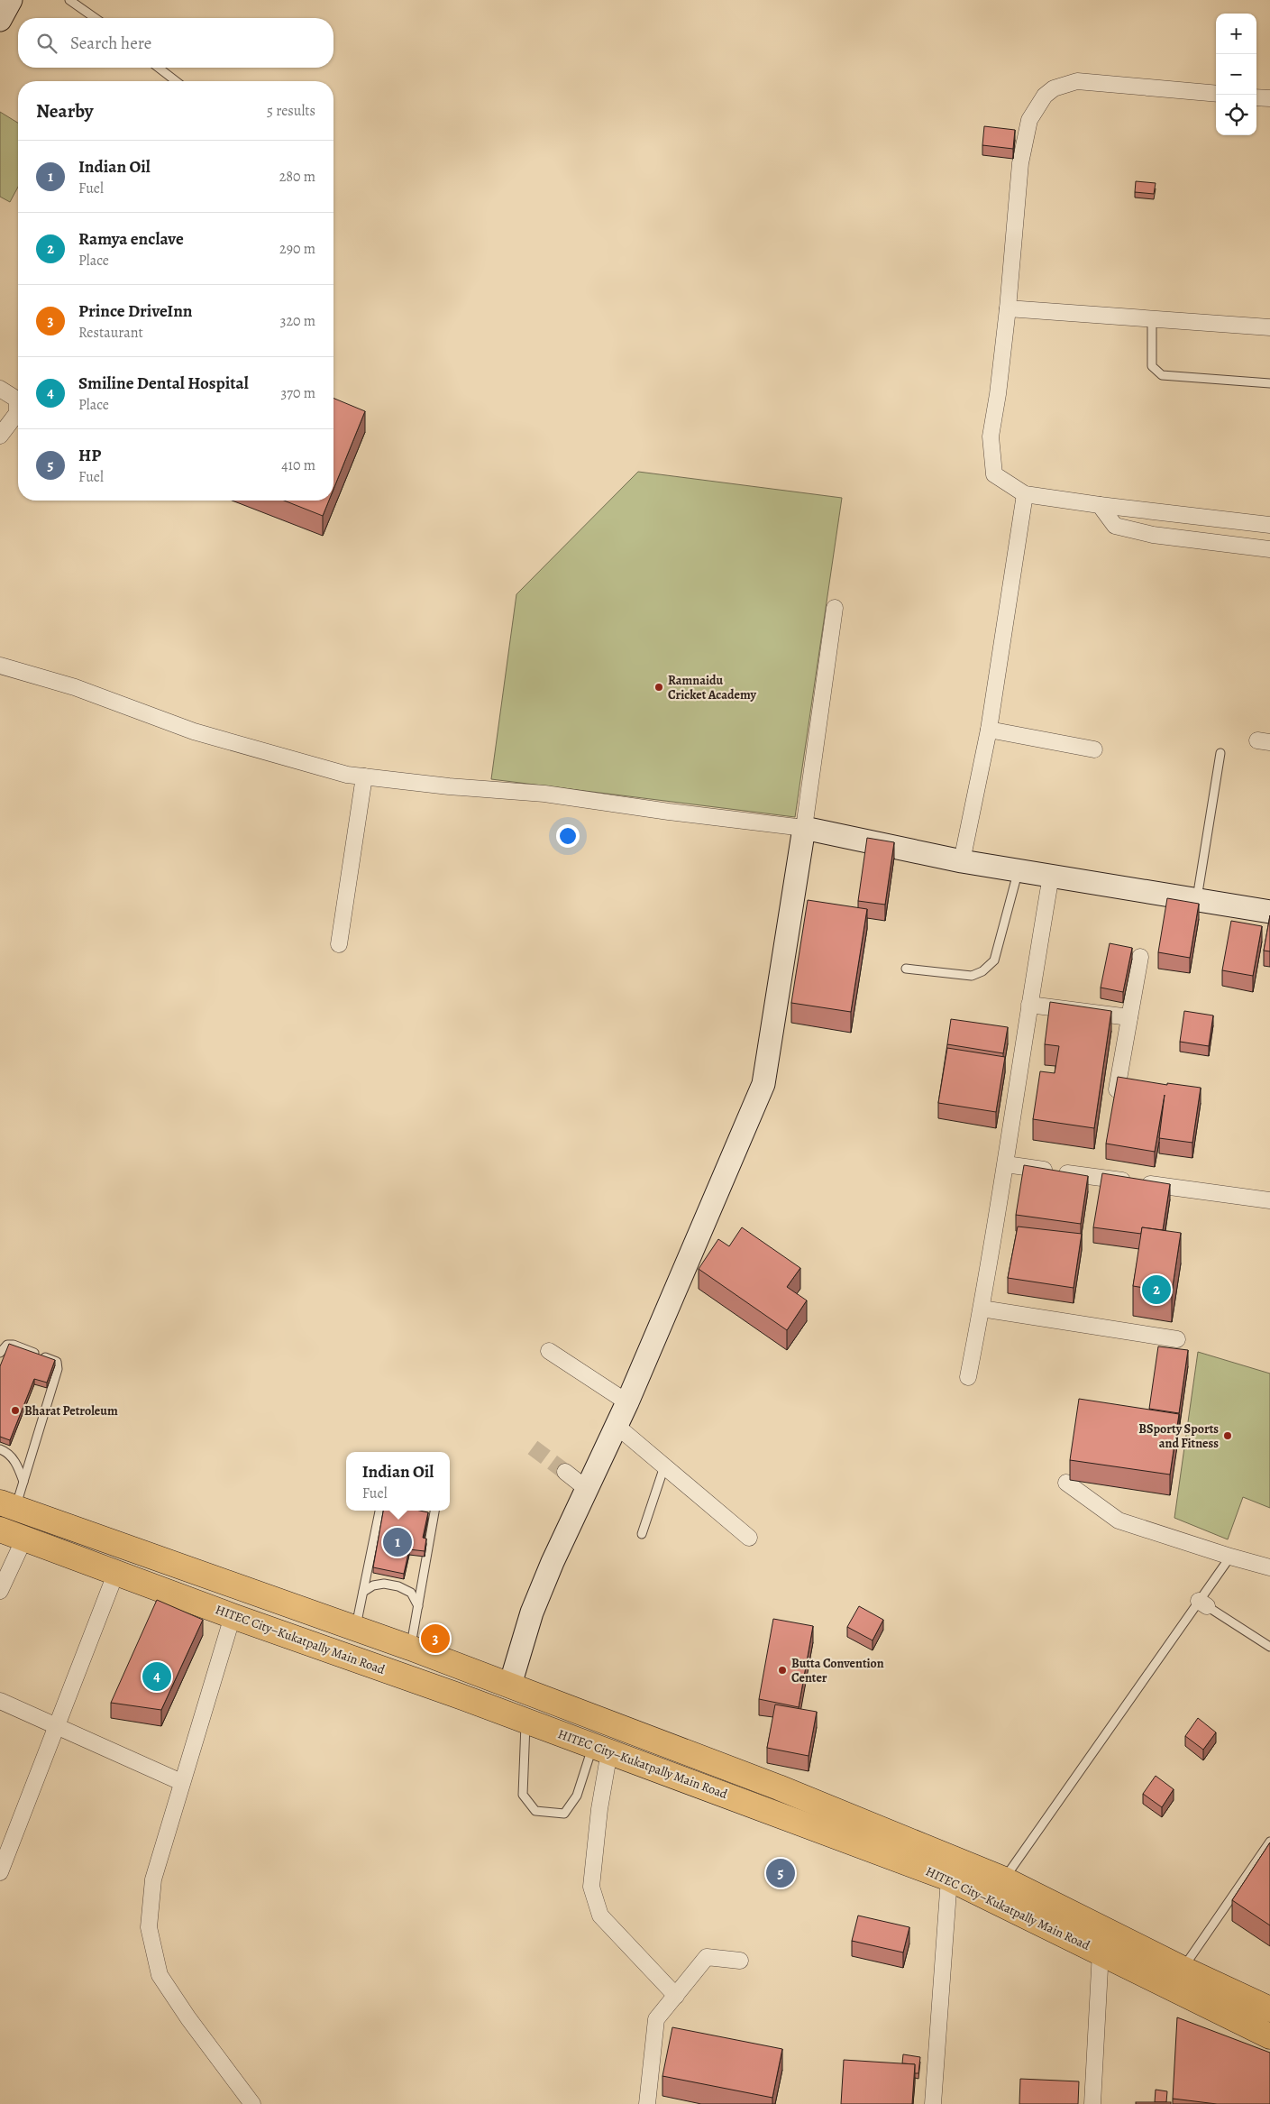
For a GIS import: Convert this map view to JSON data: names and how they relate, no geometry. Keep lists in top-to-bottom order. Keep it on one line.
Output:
{"streets":{"main road":["HITEC City–Kukatpally Main Road"]},"places":["Ramnaidu Cricket Academy","Bharat Petroleum","BSporty Sports and Fitness","Butta Convention Center"],"page":{"map_buttons":["+","−"],"search":"Search here","heading":["Nearby","5 results"],"list":[{"mark":"1","name":"Indian Oil","note":"Fuel","value":"280 m"},{"mark":"2","name":"Ramya enclave","note":"Place","value":"290 m"},{"mark":"3","name":"Prince DriveInn","note":"Restaurant","value":"320 m"},{"mark":"4","name":"Smiline Dental Hospital","note":"Place","value":"370 m"},{"mark":"5","name":"HP","note":"Fuel","value":"410 m"}],"pins":["2","1","3","4","5"],"popup":["Indian Oil","Fuel"]}}
